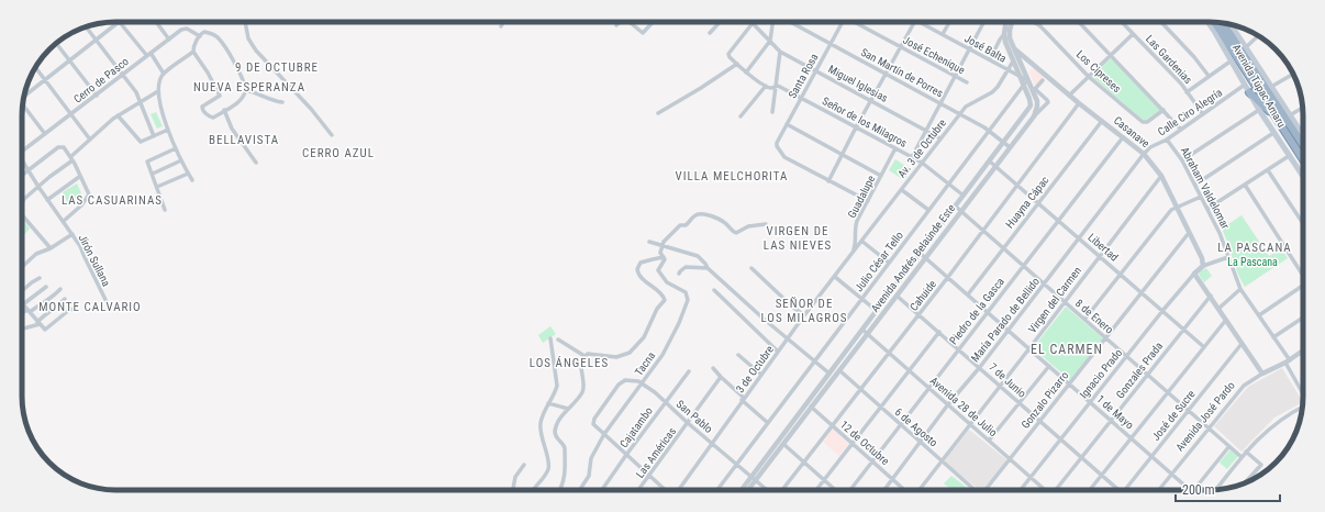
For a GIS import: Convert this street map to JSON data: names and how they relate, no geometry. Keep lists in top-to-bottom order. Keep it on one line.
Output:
{"streets":{"highway":["Avenida Túpac Amaru"],"street":["José Balta","José Echenique","Las Gardenias","Los Cipreses","San Martín de Porres","Santa Rosa","Cerro de Pasco","Miguel Iglesias","Calle Ciro Alegría","Señor de los Milagros","Casanave","Av. 3 de Octubre","Abraham Valdelomar","Guadalupe","Huayna Cápac","Libertad","Avenida Andrés Belaúnde Este","Jirón Sullana","Julio César Tello","Cahuide","Virgen del Carmen","Piedro de la Gasca","8 de Enero","María Parado de Bellido","Tacna","3 de Octubre","Gonzales Prada","Ignacio Prado","7 de Junio","Gonzalo Pizarro","Avenida 28 de Julio","1 de Mayo","José de Sucre","San Pablo","Avenida José Pardo","Cajatambo","6 de Agosto","12 de Octubre","Las Américas"]},"crossings":[["José Balta","Av. 3 de Octubre"],["José Balta","Avenida Andrés Belaúnde Este"],["Las Gardenias","Calle Ciro Alegría"],["San Martín de Porres","Santa Rosa"],["San Martín de Porres","Av. 3 de Octubre"],["San Martín de Porres","Avenida Andrés Belaúnde Este"],["San Martín de Porres","Julio César Tello"],["Santa Rosa","Miguel Iglesias"],["Santa Rosa","Señor de los Milagros"],["Miguel Iglesias","Av. 3 de Octubre"],["Avenida Túpac Amaru","Calle Ciro Alegría"],["Calle Ciro Alegría","Casanave"],["Calle Ciro Alegría","Abraham Valdelomar"],["Calle Ciro Alegría","María Parado de Bellido"],["Señor de los Milagros","Av. 3 de Octubre"],["Señor de los Milagros","Guadalupe"],["Señor de los Milagros","Avenida Andrés Belaúnde Este"],["Señor de los Milagros","Julio César Tello"],["Casanave","Huayna Cápac"],["Casanave","Avenida Andrés Belaúnde Este"],["Casanave","Cahuide"],["Casanave","Virgen del Carmen"],["Casanave","Piedro de la Gasca"],["Casanave","María Parado de Bellido"],["Casanave","Ignacio Prado"],["Casanave","Gonzalo Pizarro"],["Av. 3 de Octubre","Guadalupe"],["Av. 3 de Octubre","Avenida Andrés Belaúnde Este"],["Av. 3 de Octubre","3 de Octubre"],["Abraham Valdelomar","Ignacio Prado"],["Abraham Valdelomar","Avenida José Pardo"],["Guadalupe","3 de Octubre"],["Huayna Cápac","Libertad"],["Huayna Cápac","8 de Enero"],["Huayna Cápac","1 de Mayo"],["Libertad","Avenida Andrés Belaúnde Este"],["Libertad","Cahuide"],["Libertad","Virgen del Carmen"],["Libertad","Piedro de la Gasca"],["Libertad","María Parado de Bellido"],["Libertad","Gonzales Prada"],["Libertad","Ignacio Prado"],["Libertad","Gonzalo Pizarro"],["Avenida Andrés Belaúnde Este","Julio César Tello"],["Avenida Andrés Belaúnde Este","8 de Enero"],["Avenida Andrés Belaúnde Este","7 de Junio"],["Avenida Andrés Belaúnde Este","Avenida 28 de Julio"],["Avenida Andrés Belaúnde Este","1 de Mayo"],["Avenida Andrés Belaúnde Este","San Pablo"],["Avenida Andrés Belaúnde Este","6 de Agosto"],["Avenida Andrés Belaúnde Este","12 de Octubre"],["Julio César Tello","San Pablo"],["Cahuide","8 de Enero"],["Cahuide","7 de Junio"],["Cahuide","Avenida 28 de Julio"],["Cahuide","1 de Mayo"],["Cahuide","6 de Agosto"],["Cahuide","12 de Octubre"],["Virgen del Carmen","8 de Enero"],["Virgen del Carmen","7 de Junio"],["Virgen del Carmen","Avenida 28 de Julio"],["Virgen del Carmen","1 de Mayo"],["Virgen del Carmen","6 de Agosto"],["Piedro de la Gasca","8 de Enero"],["Piedro de la Gasca","7 de Junio"],["Piedro de la Gasca","Avenida 28 de Julio"],["Piedro de la Gasca","1 de Mayo"],["Piedro de la Gasca","6 de Agosto"],["Piedro de la Gasca","12 de Octubre"],["8 de Enero","María Parado de Bellido"],["8 de Enero","Gonzales Prada"],["8 de Enero","Ignacio Prado"],["8 de Enero","Gonzalo Pizarro"],["8 de Enero","José de Sucre"],["8 de Enero","Avenida José Pardo"],["María Parado de Bellido","7 de Junio"],["María Parado de Bellido","Avenida 28 de Julio"],["María Parado de Bellido","1 de Mayo"],["María Parado de Bellido","6 de Agosto"],["María Parado de Bellido","12 de Octubre"],["Tacna","San Pablo"],["3 de Octubre","San Pablo"],["Gonzales Prada","7 de Junio"],["Gonzales Prada","1 de Mayo"],["Ignacio Prado","7 de Junio"],["Ignacio Prado","Avenida 28 de Julio"],["Ignacio Prado","1 de Mayo"],["7 de Junio","Gonzalo Pizarro"],["Gonzalo Pizarro","Avenida 28 de Julio"],["Gonzalo Pizarro","1 de Mayo"],["1 de Mayo","José de Sucre"],["1 de Mayo","Avenida José Pardo"],["San Pablo","Cajatambo"],["San Pablo","Las Américas"]],"districts":["9 DE OCTUBRE","NUEVA ESPERANZA","BELLAVISTA","CERRO AZUL","VILLA MELCHORITA","LAS CASUARINAS","VIRGEN DE LAS NIEVES","LA PASCANA","SEÑOR DE LOS MILAGROS","MONTE CALVARIO","EL CARMEN","LOS ÁNGELES"],"parks":["La Pascana"],"scale_bar":"200 m"}
